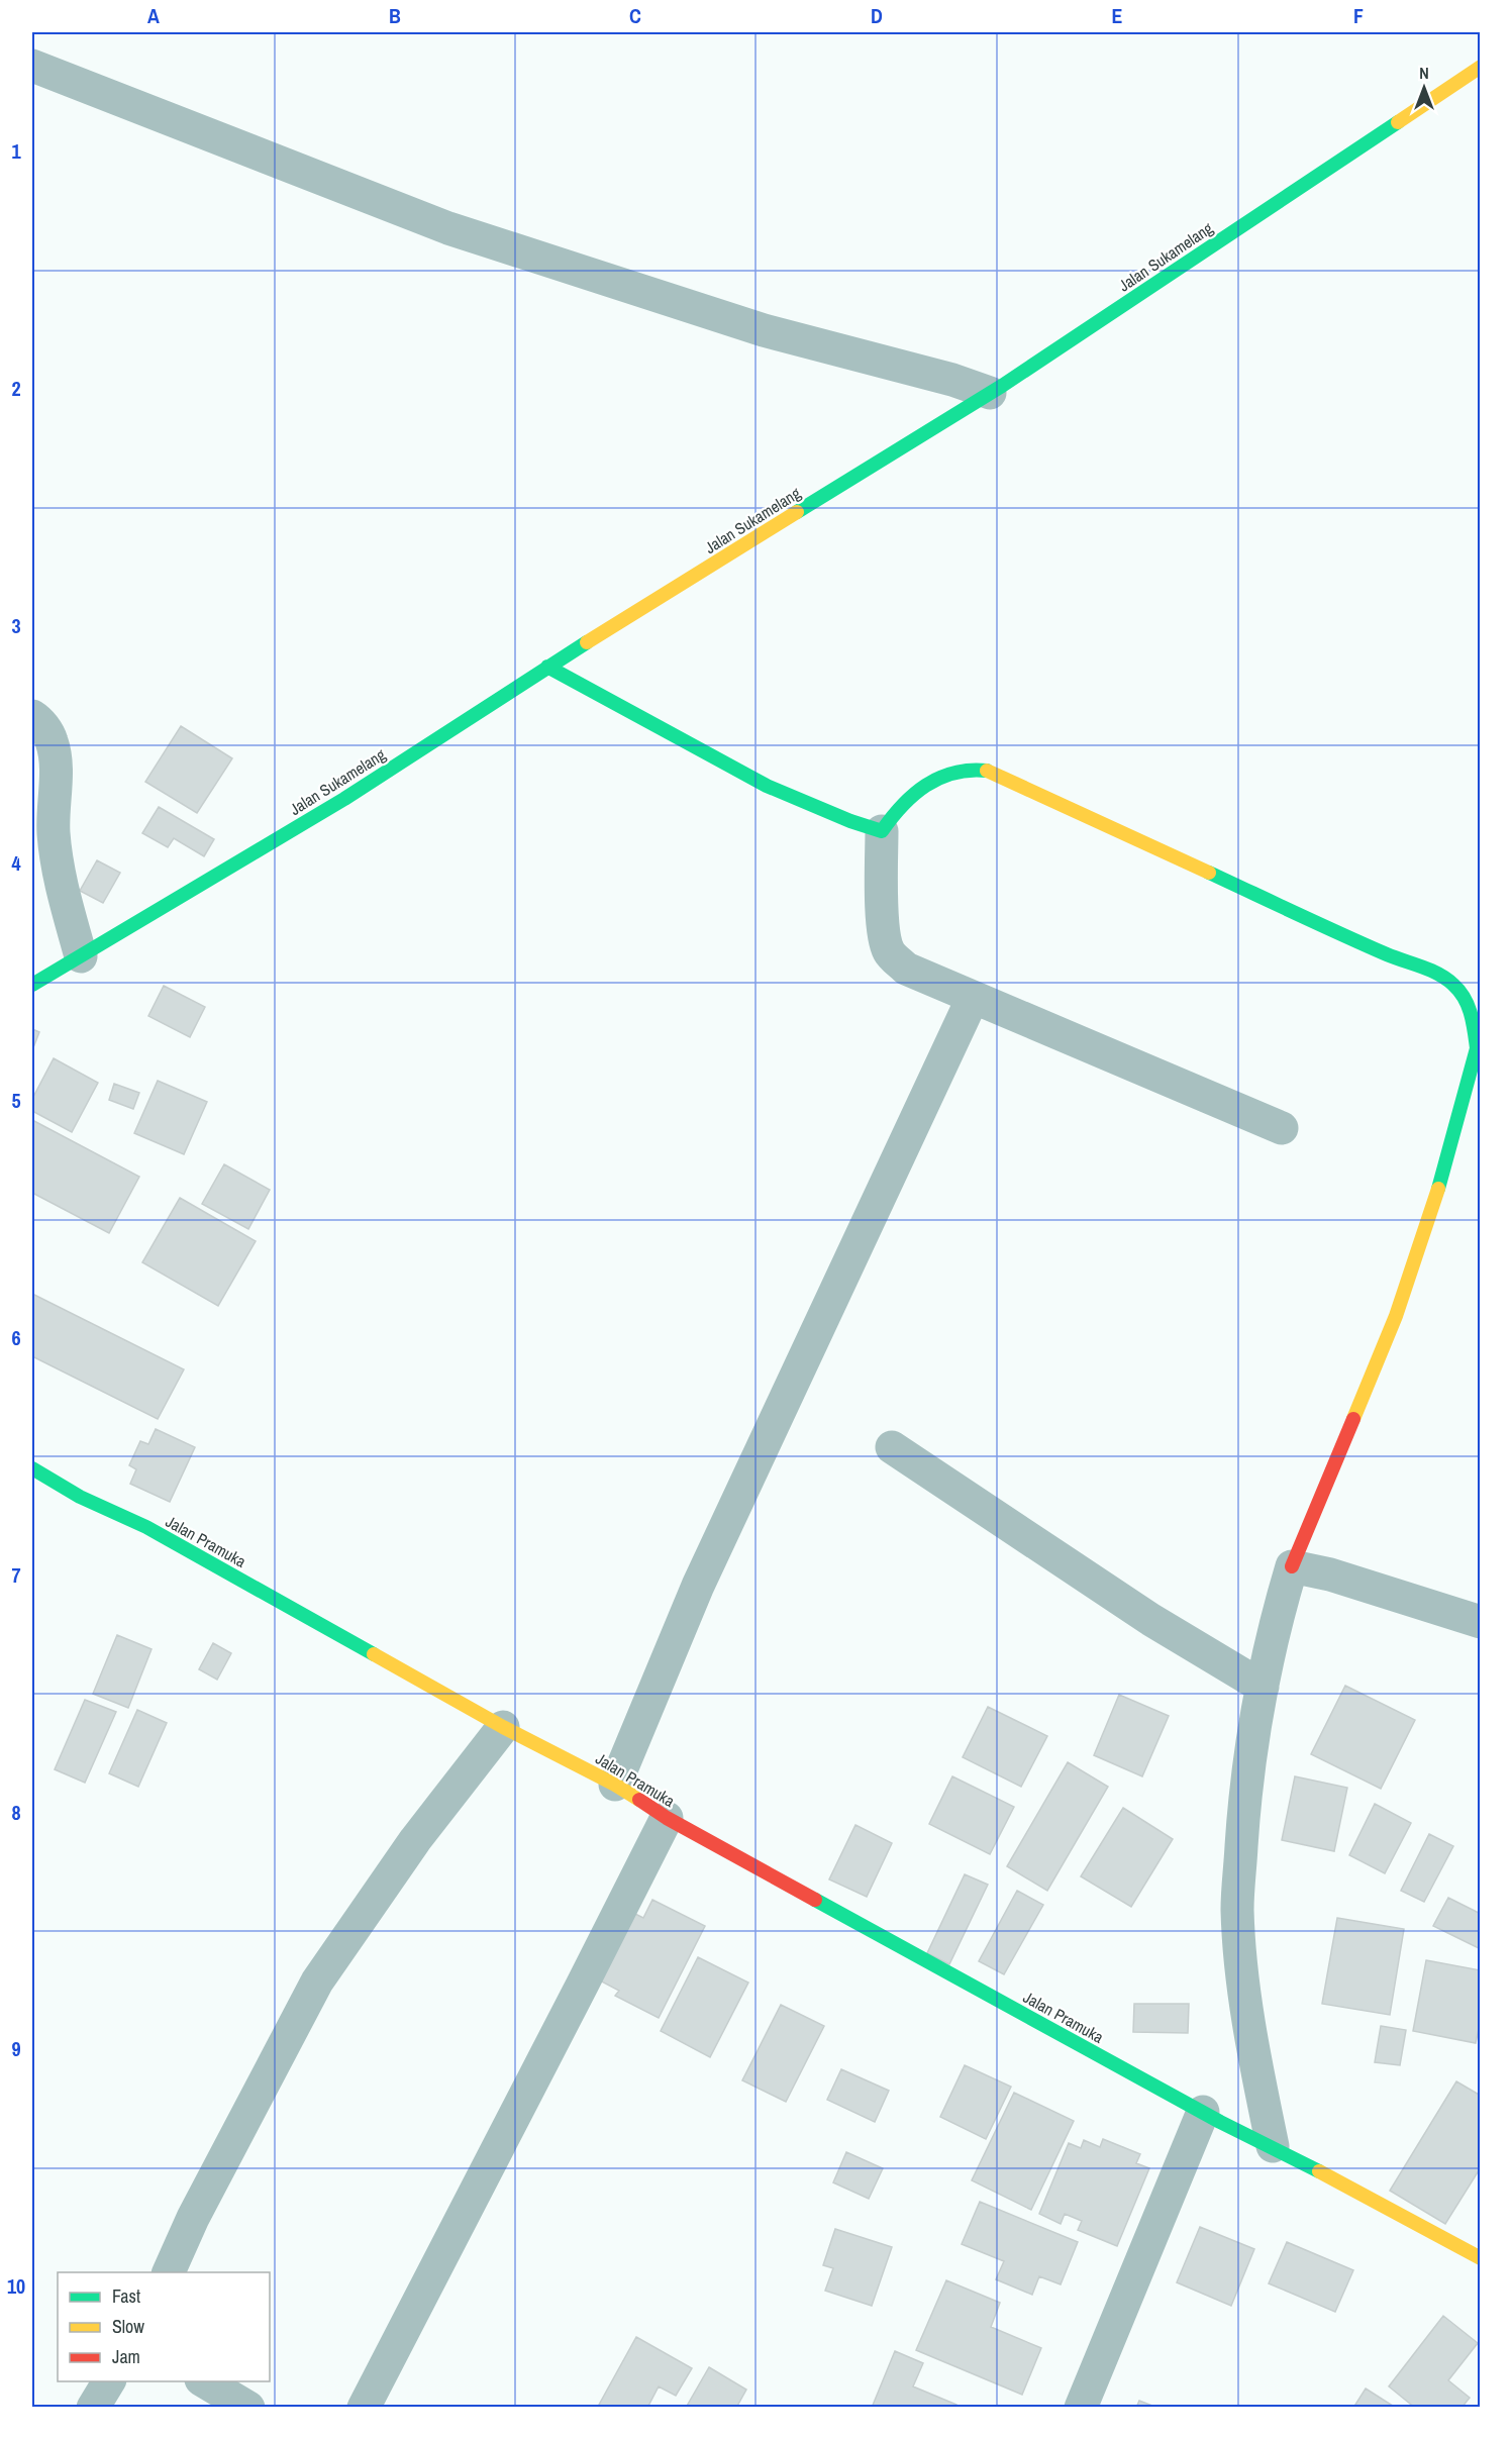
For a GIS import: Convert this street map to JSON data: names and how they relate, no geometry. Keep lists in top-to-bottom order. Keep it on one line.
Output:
{"streets":{"street":["Jalan Sukamelang","Jalan Pramuka"]},"legend":["Fast","Slow","Jam"],"north":"top","grid":{"columns":["A","B","C","D","E","F"],"rows":["1","2","3","4","5","6","7","8","9","10"]}}
